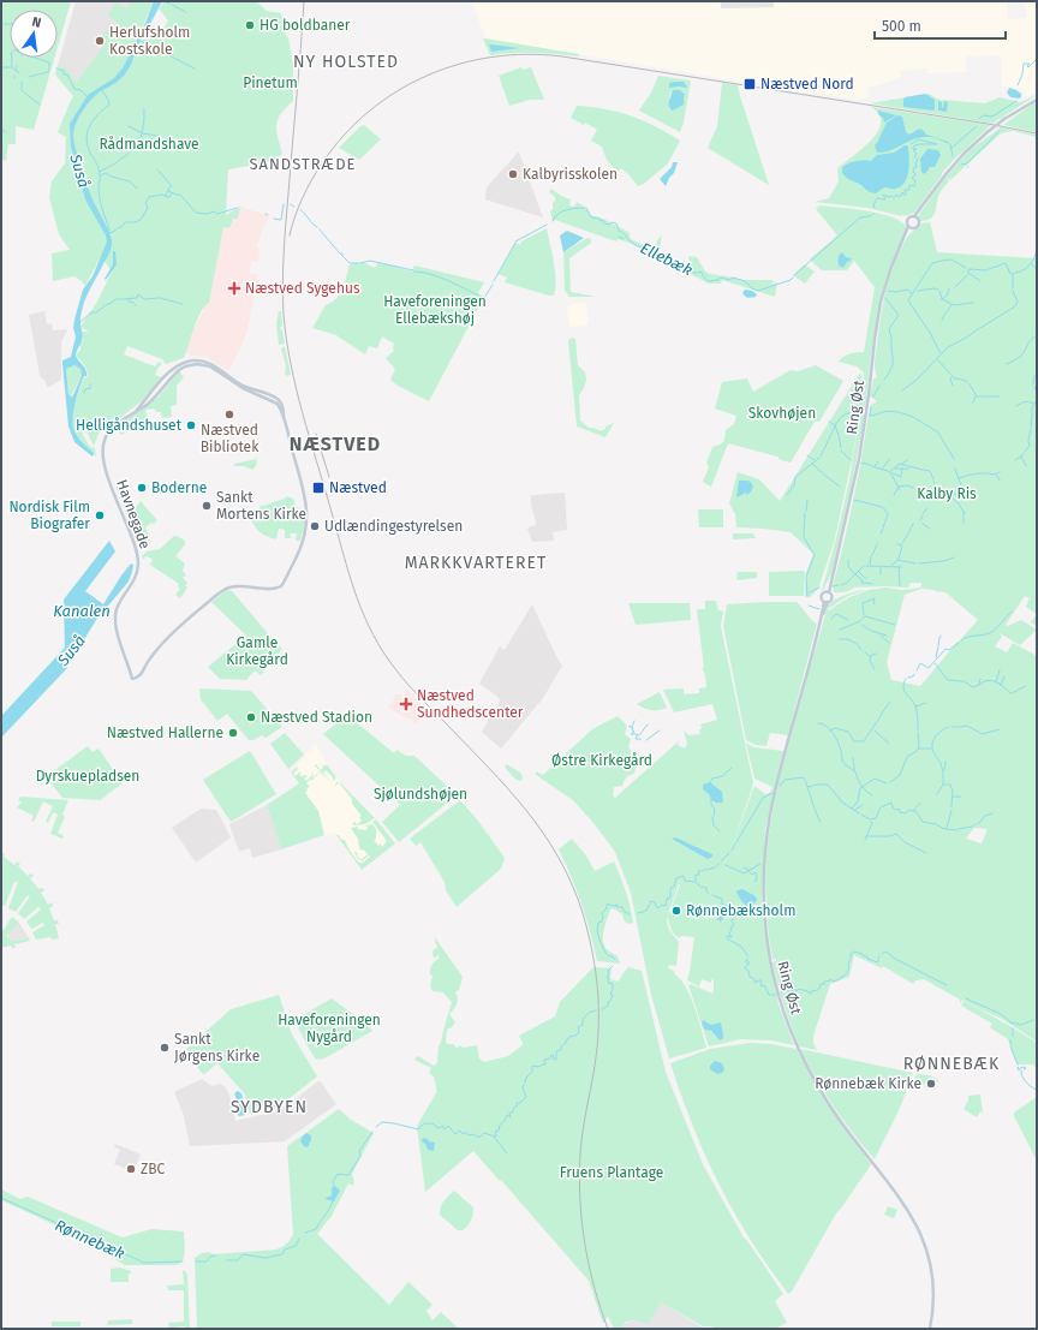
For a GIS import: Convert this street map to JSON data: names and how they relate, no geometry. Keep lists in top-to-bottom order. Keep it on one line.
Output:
{"streets":{"main road":["Ring Øst","Havnegade"]},"districts":["NY HOLSTED","SANDSTRÆDE","NÆSTVED","MARKKVARTERET","RØNNEBÆK","SYDBYEN"],"water":["Suså","Ellebæk","Kanalen","Rønnebæk"],"parks":["Pinetum","Rådmandshave","Haveforeningen Ellebækshøj","Skovhøjen","Kalby Ris","Gamle Kirkegård","Østre Kirkegård","Dyrskuepladsen","Sjølundshøjen","Haveforeningen Nygård","Fruens Plantage"],"places":{"other":["HG boldbaner","Herlufsholm Kostskole","Kalbyrisskolen","Næstved Bibliotek","Helligåndshuset","Boderne","Sankt Mortens Kirke","Nordisk Film Biografer","Udlændingestyrelsen","Næstved Stadion","Næstved Hallerne","Rønnebæksholm","Sankt Jørgens Kirke","Rønnebæk Kirke","ZBC"],"transit":["Næstved Nord","Næstved"],"health":["Næstved Sygehus","Næstved Sundhedscenter"]},"scale_bar":"500 m","north":"top"}
